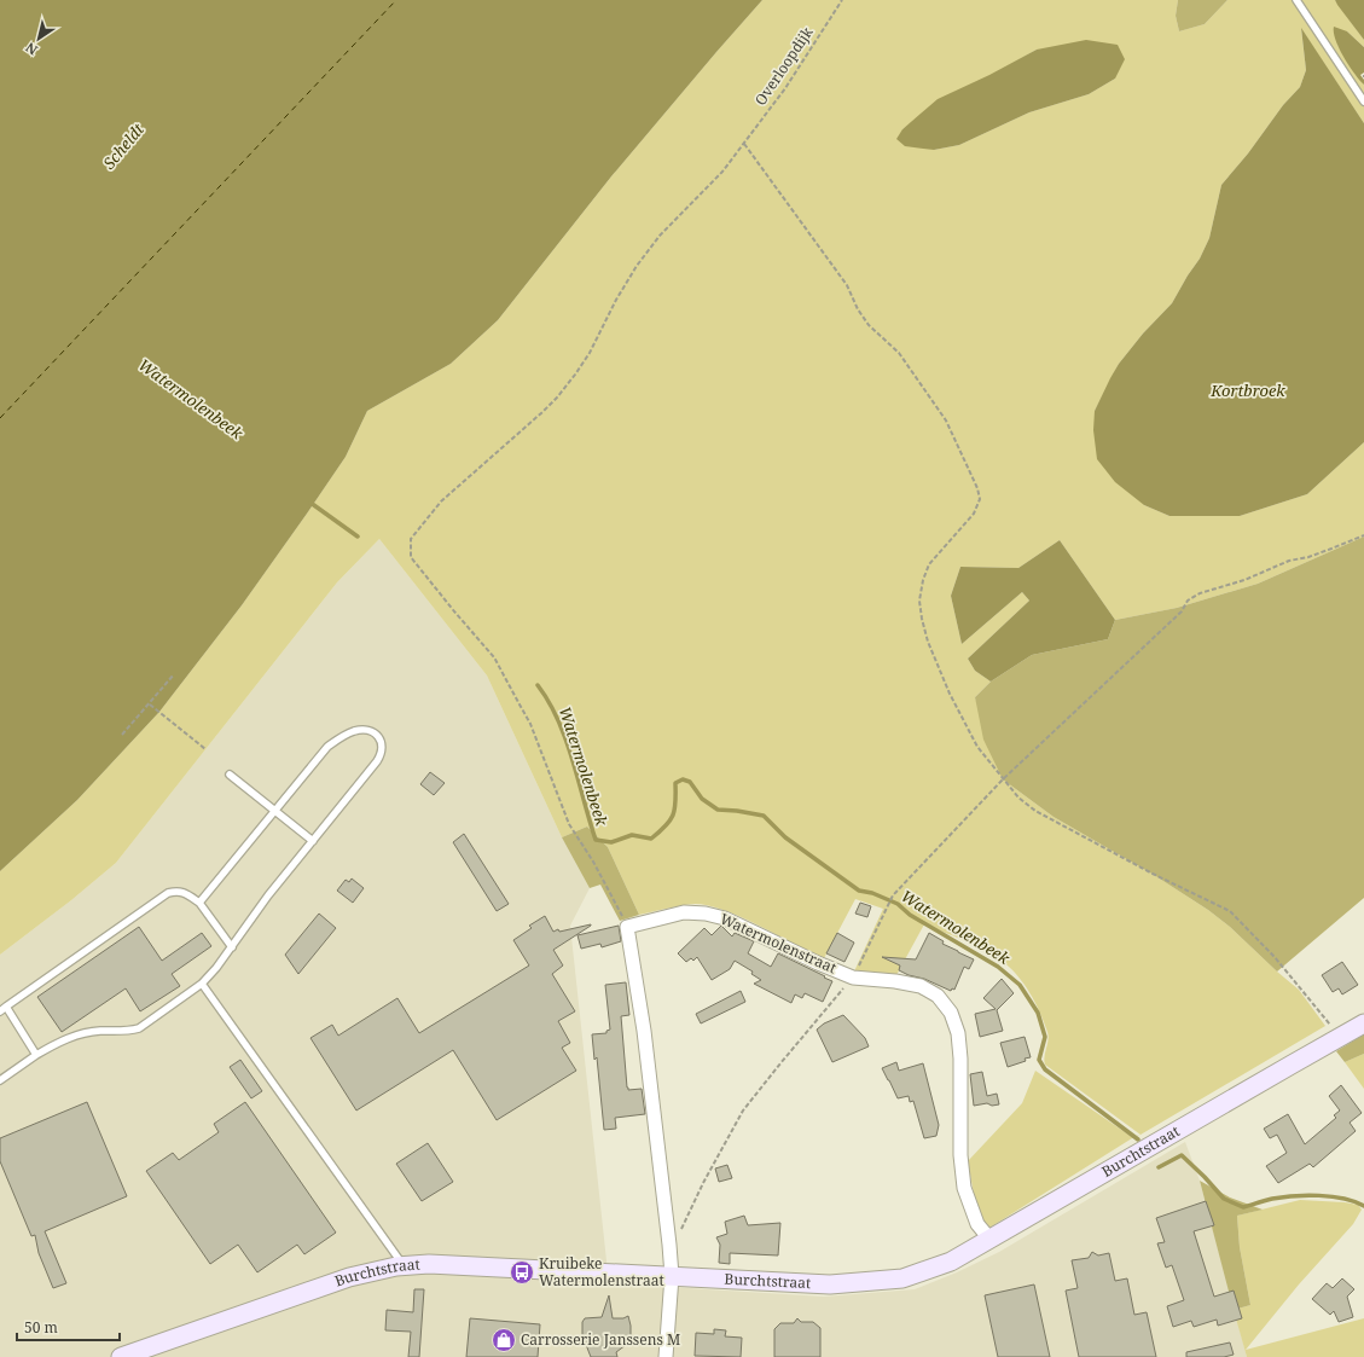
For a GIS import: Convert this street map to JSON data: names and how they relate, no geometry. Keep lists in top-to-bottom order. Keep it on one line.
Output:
{"streets":{"main road":["Burchtstraat"],"street":["Watermolenstraat"],"path":["Overloopdijk"]},"crossings":[["Overloopdijk","Watermolenstraat"],["Watermolenstraat","Burchtstraat"]],"water":["Scheldt","Kortbroek","Watermolenbeek"],"places":{"bus stop":["Kruibeke Watermolenstraat"],"shop":["Carrosserie Janssens M"]},"scale_bar":"50 m","north":"bottom left"}
